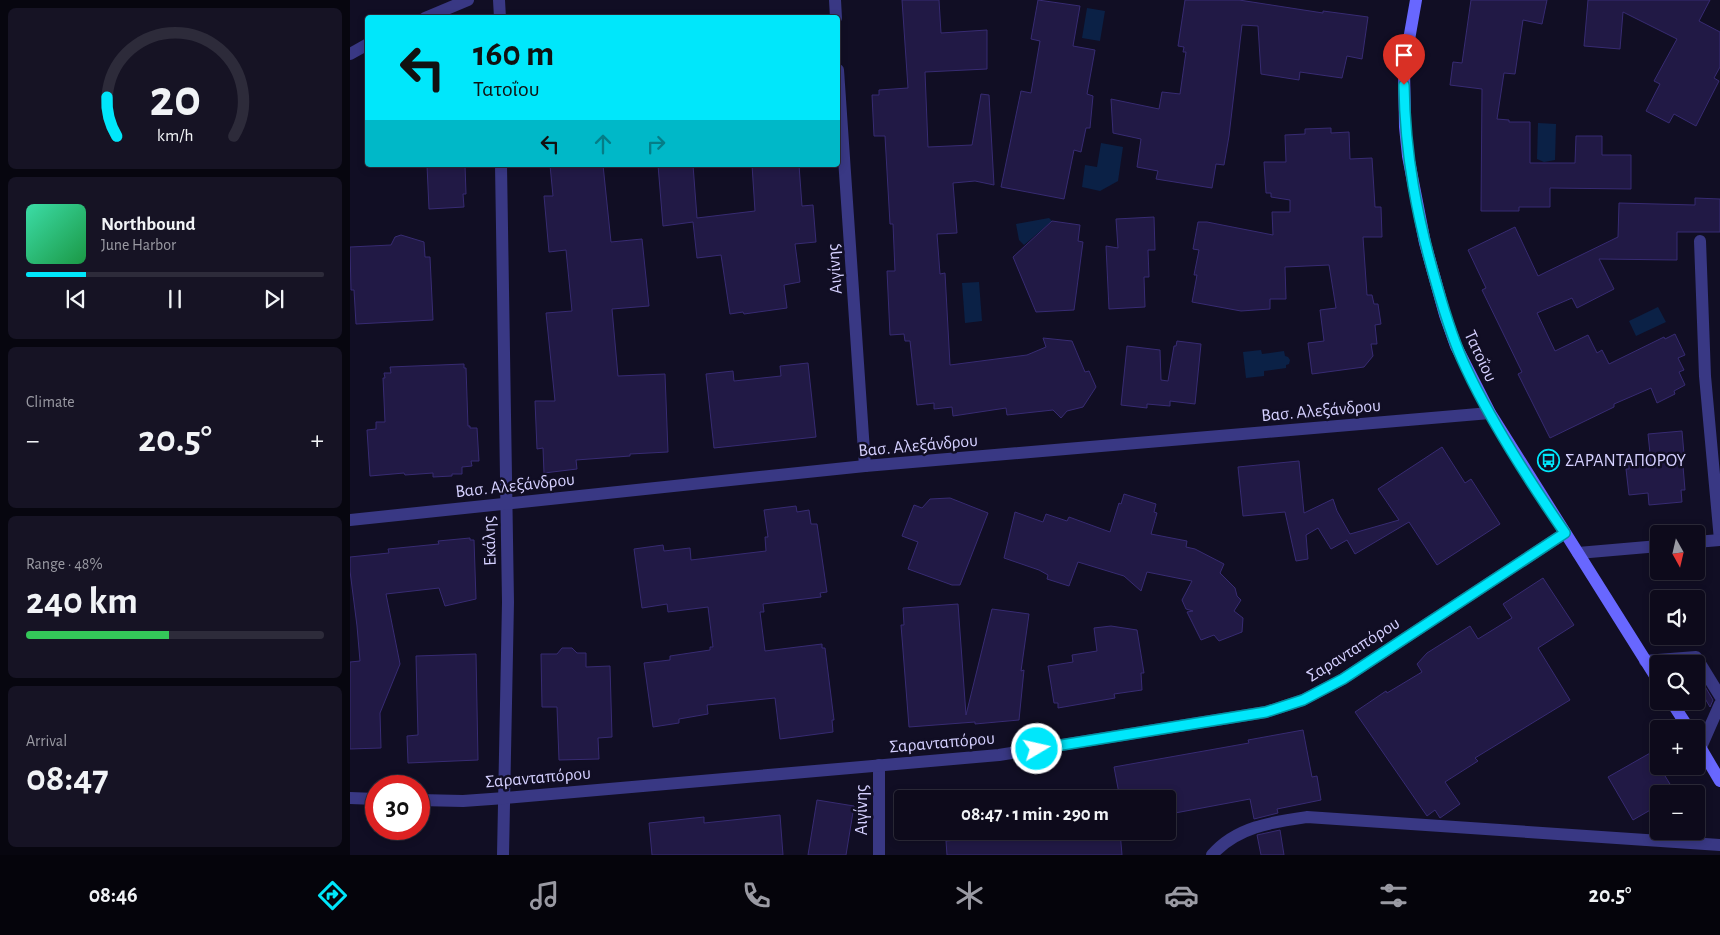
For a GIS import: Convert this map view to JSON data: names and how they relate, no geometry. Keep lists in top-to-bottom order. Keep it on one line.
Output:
{"streets":{"main road":["Τατοΐου"],"street":["Αιγίνης","Βασ. Αλεξάνδρου","Εκάλης","Σαρανταπόρου"]},"crossings":[["Αιγίνης","Βασ. Αλεξάνδρου"],["Αιγίνης","Σαρανταπόρου"],["Τατοΐου","Βασ. Αλεξάνδρου"],["Τατοΐου","Σαρανταπόρου"],["Βασ. Αλεξάνδρου","Εκάλης"],["Εκάλης","Σαρανταπόρου"]],"places":{"bus stop":["ΣΑΡΑΝΤΑΠΟΡΟΥ"]},"north":"bottom","page":{"turn":["160 m","Τατοΐου"],"song":["Northbound","June Harbor"],"tile":["Climate",["Range · 48%","240 km"],["Arrival","08:47"]],"heat":["−","20.5°","+"],"map_buttons":["+","−"],"limit":"30","trip":"08:47 · 1 min · 290 m","tabs":["08:46","20.5°"],"gauge":["20","km/h"]}}
